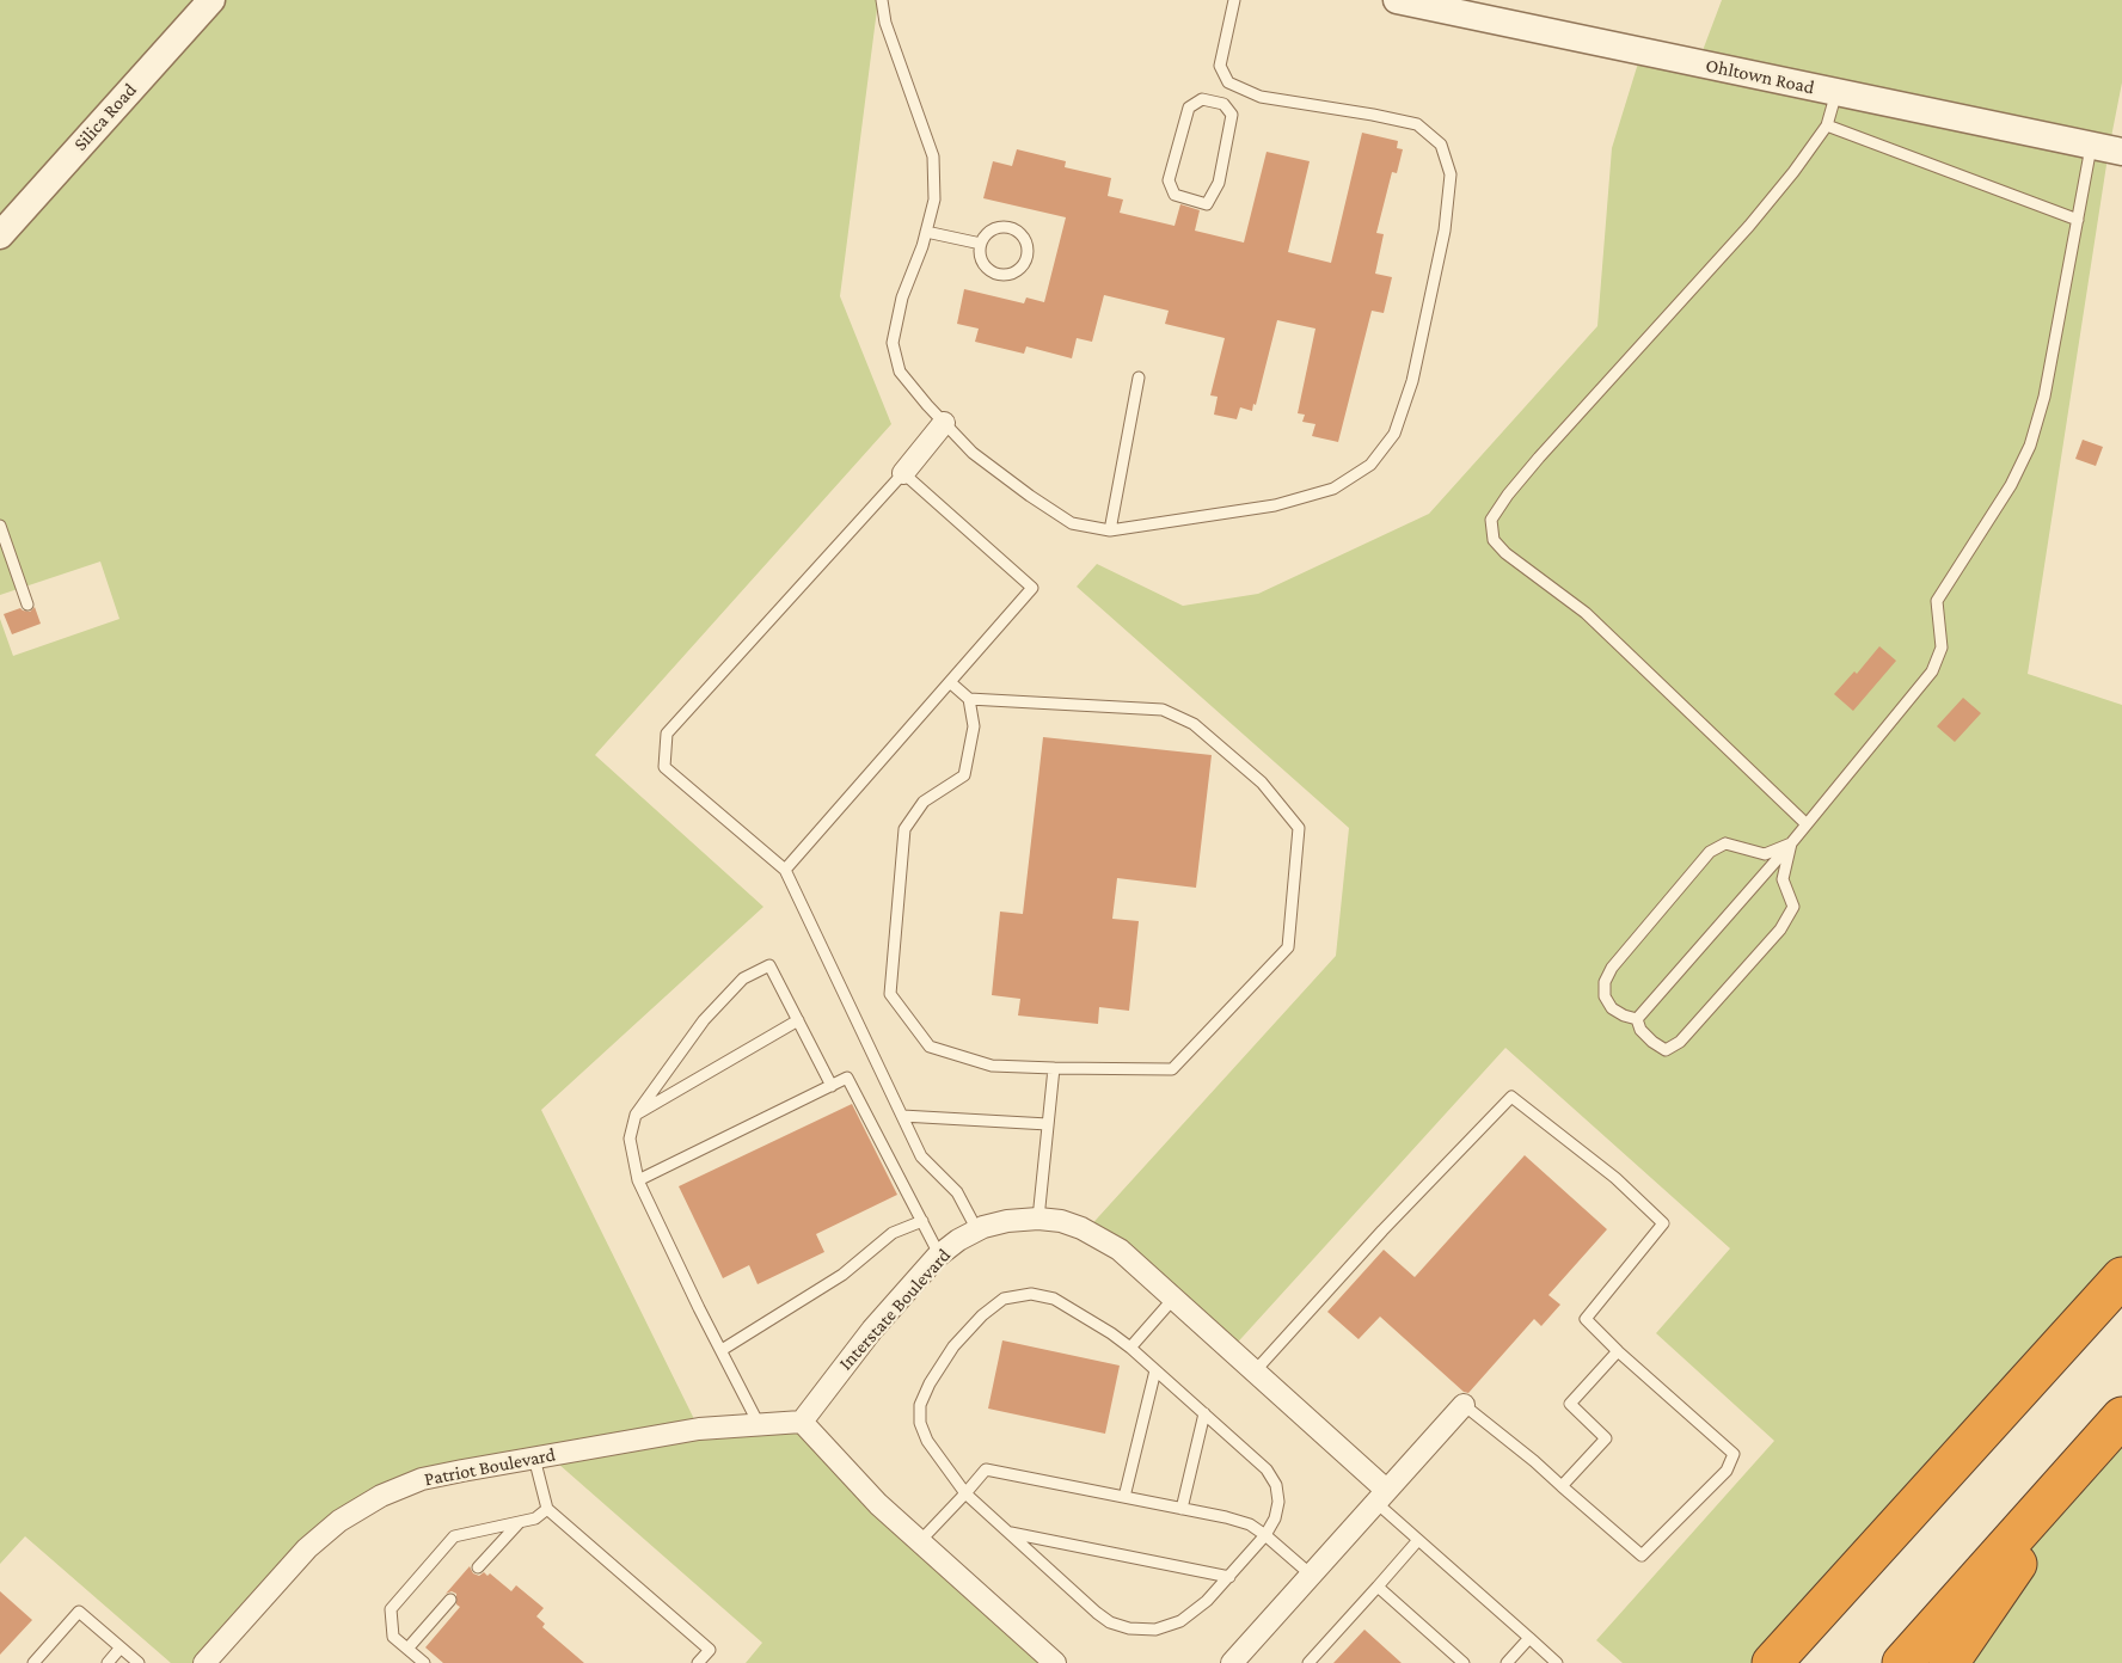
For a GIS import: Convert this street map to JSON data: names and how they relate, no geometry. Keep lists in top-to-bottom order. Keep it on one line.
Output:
{"streets":{"street":["Ohltown Road","Silica Road","Interstate Boulevard","Patriot Boulevard"]},"crossings":[["Interstate Boulevard","Patriot Boulevard"]]}
